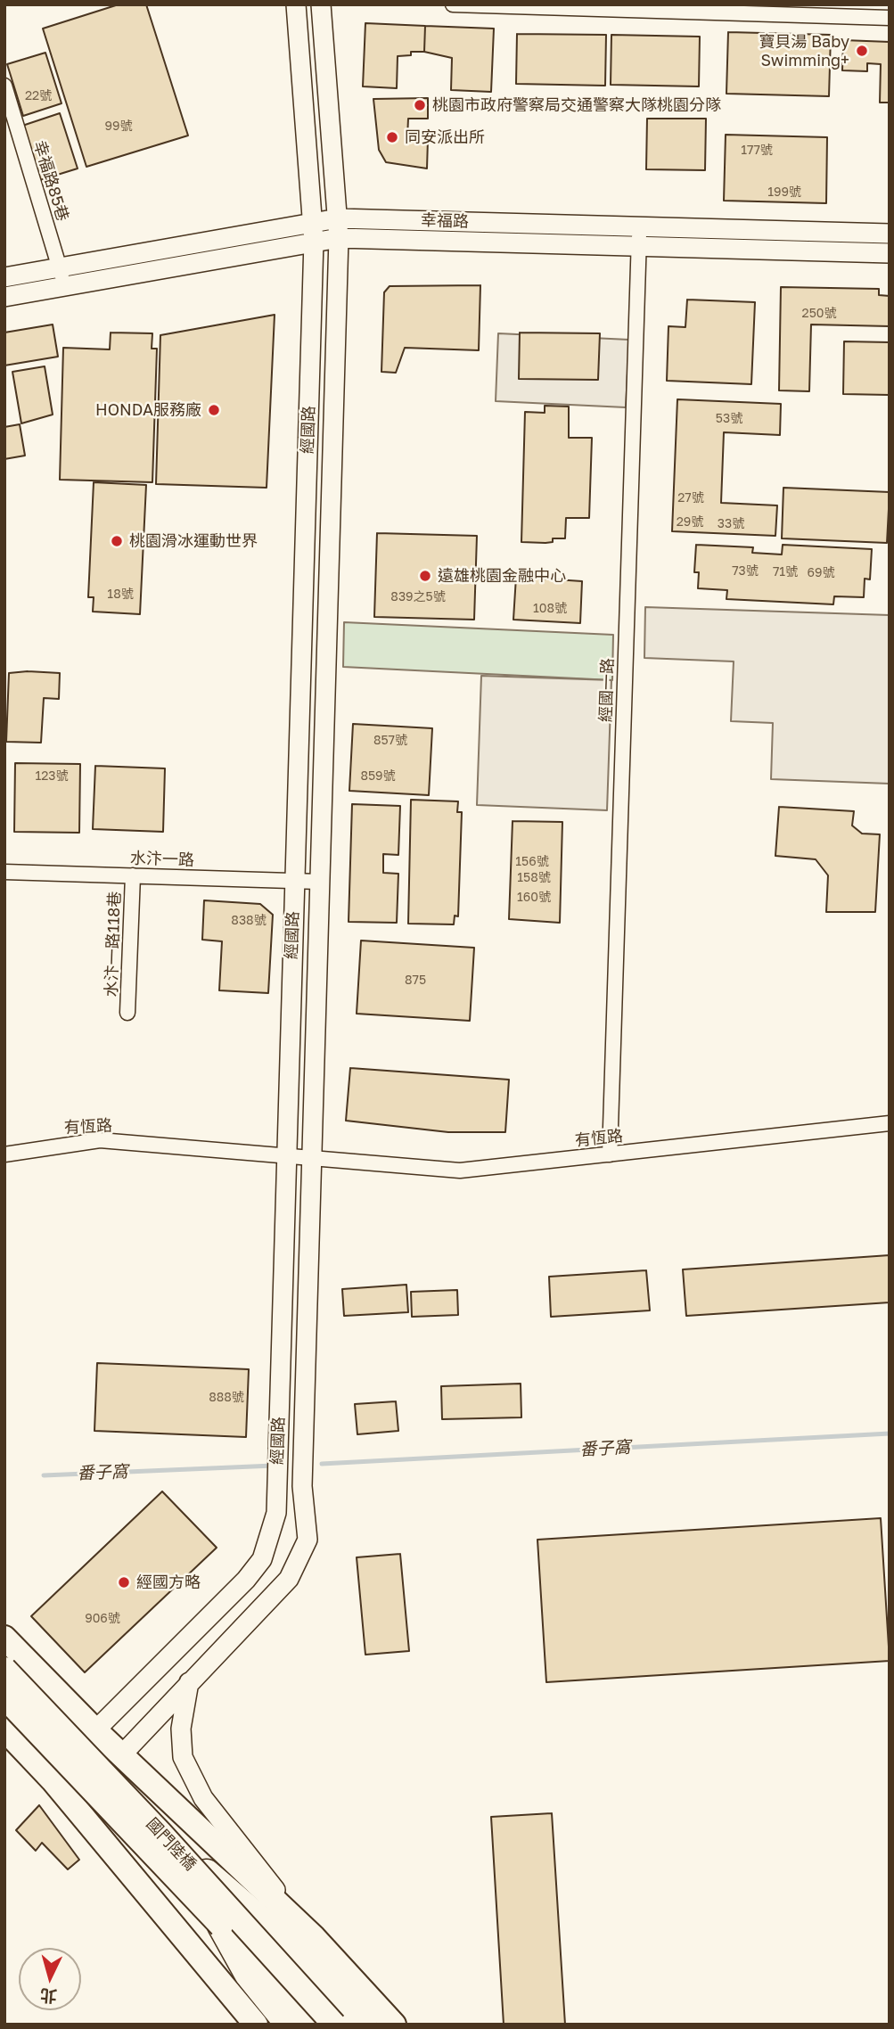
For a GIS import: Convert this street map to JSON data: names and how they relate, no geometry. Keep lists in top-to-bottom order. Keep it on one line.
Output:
{"streets":{"main road":["國門陸橋"],"street":["幸福路85巷","幸福路","經國路","經國一路","水汴一路","水汴一路118巷","有恆路"]},"crossings":[["幸福路85巷","幸福路"],["幸福路","經國路"],["幸福路","經國一路"],["經國路","水汴一路"],["經國路","有恆路"],["經國一路","有恆路"],["水汴一路","水汴一路118巷"]],"water":["番子窩"],"places":["寶貝湯 Baby Swimming+","桃園市政府警察局交通警察大隊桃園分隊","同安派出所","HONDA服務廠","桃園滑冰運動世界","遠雄桃園金融中心","經國方略"],"house_numbers":["22號","99號","177號","199號","250號","53號","27號","29號","33號","73號","71號","69號","18號","839之5號","108號","857號","123號","859號","156號","158號","160號","838號","875","888號","906號"],"north":"bottom"}
